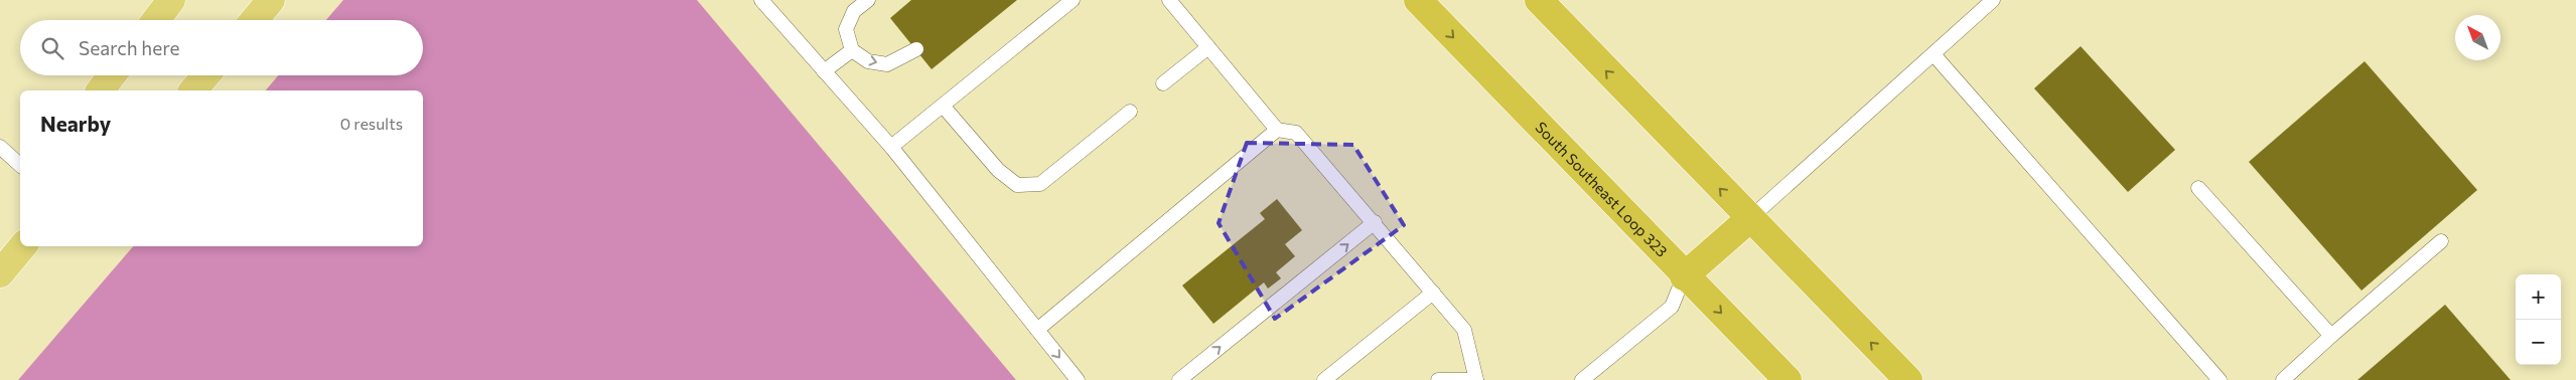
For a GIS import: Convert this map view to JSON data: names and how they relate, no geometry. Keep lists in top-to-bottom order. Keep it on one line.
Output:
{"streets":{"highway":["South Southeast Loop 323"]},"north":"top left","page":{"search":"Search here","heading":["Nearby","0 results"],"map_buttons":["+","−"]}}
